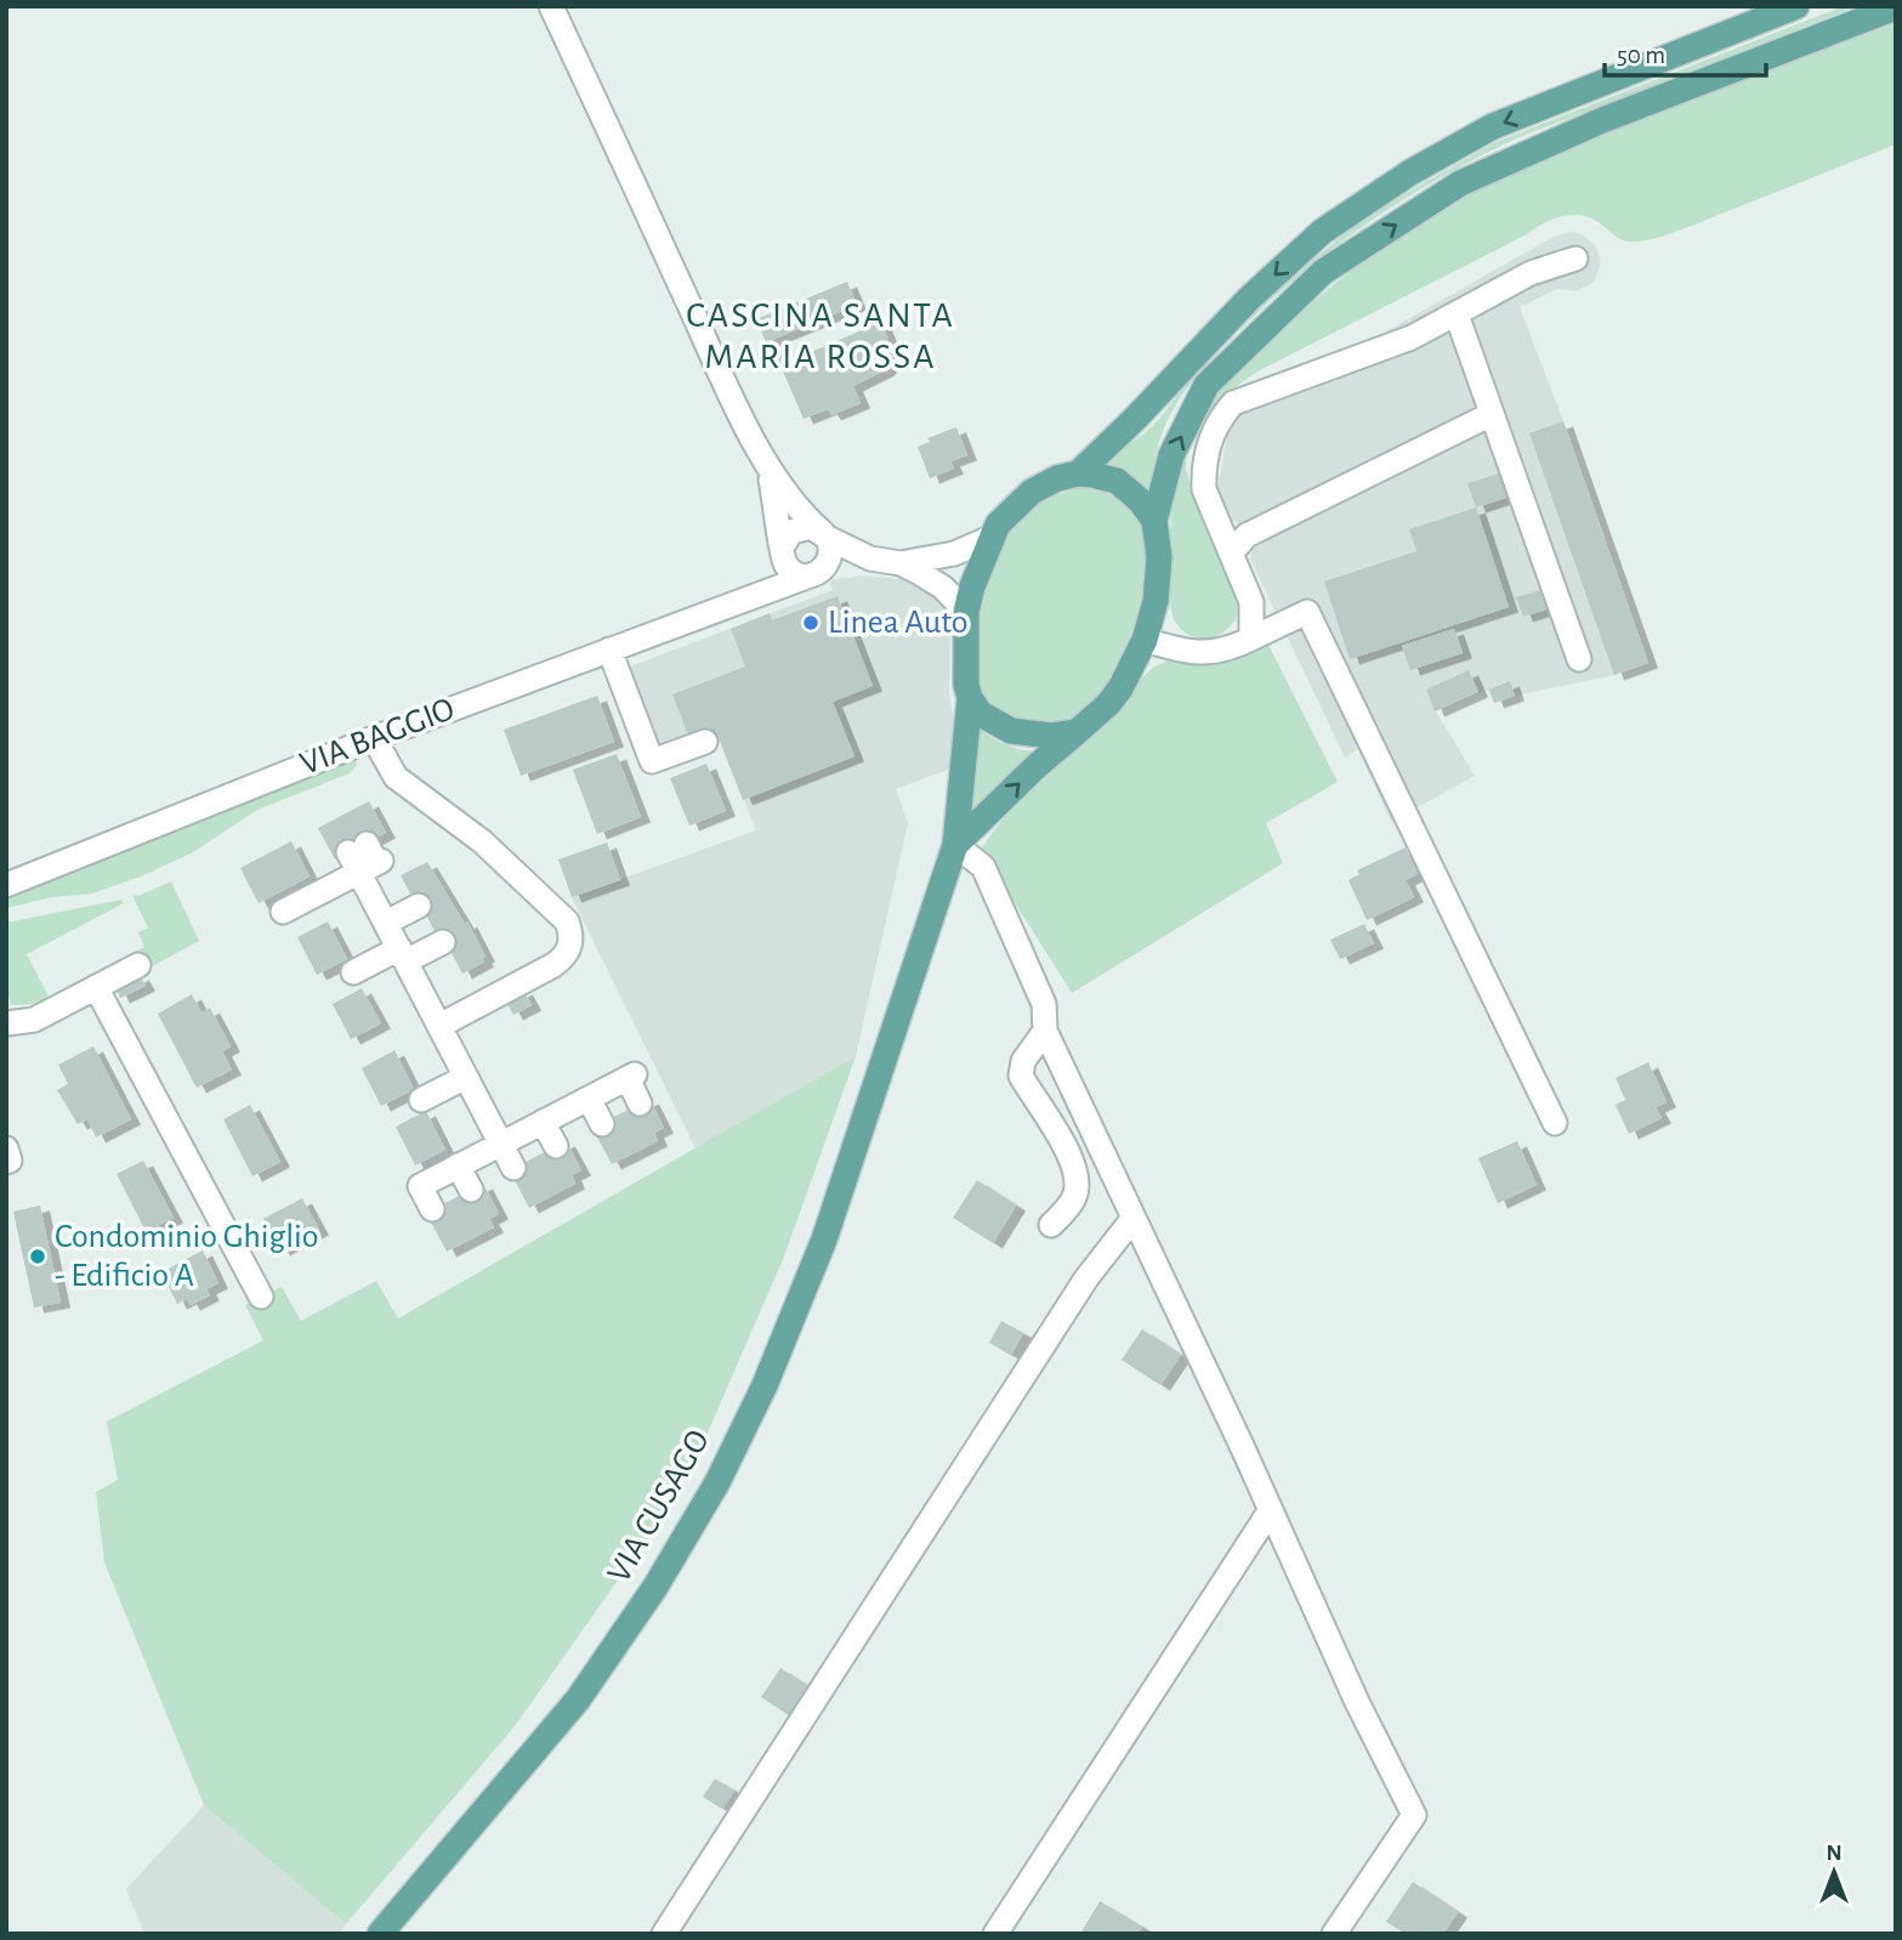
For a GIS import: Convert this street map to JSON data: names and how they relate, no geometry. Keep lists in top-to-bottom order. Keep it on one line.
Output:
{"streets":{"main road":["VIA CUSAGO"],"street":["VIA BAGGIO"]},"districts":["CASCINA SANTA MARIA ROSSA"],"places":["Linea Auto","Condominio Ghiglio - Edificio A"],"scale_bar":"50 m","north":"top"}
